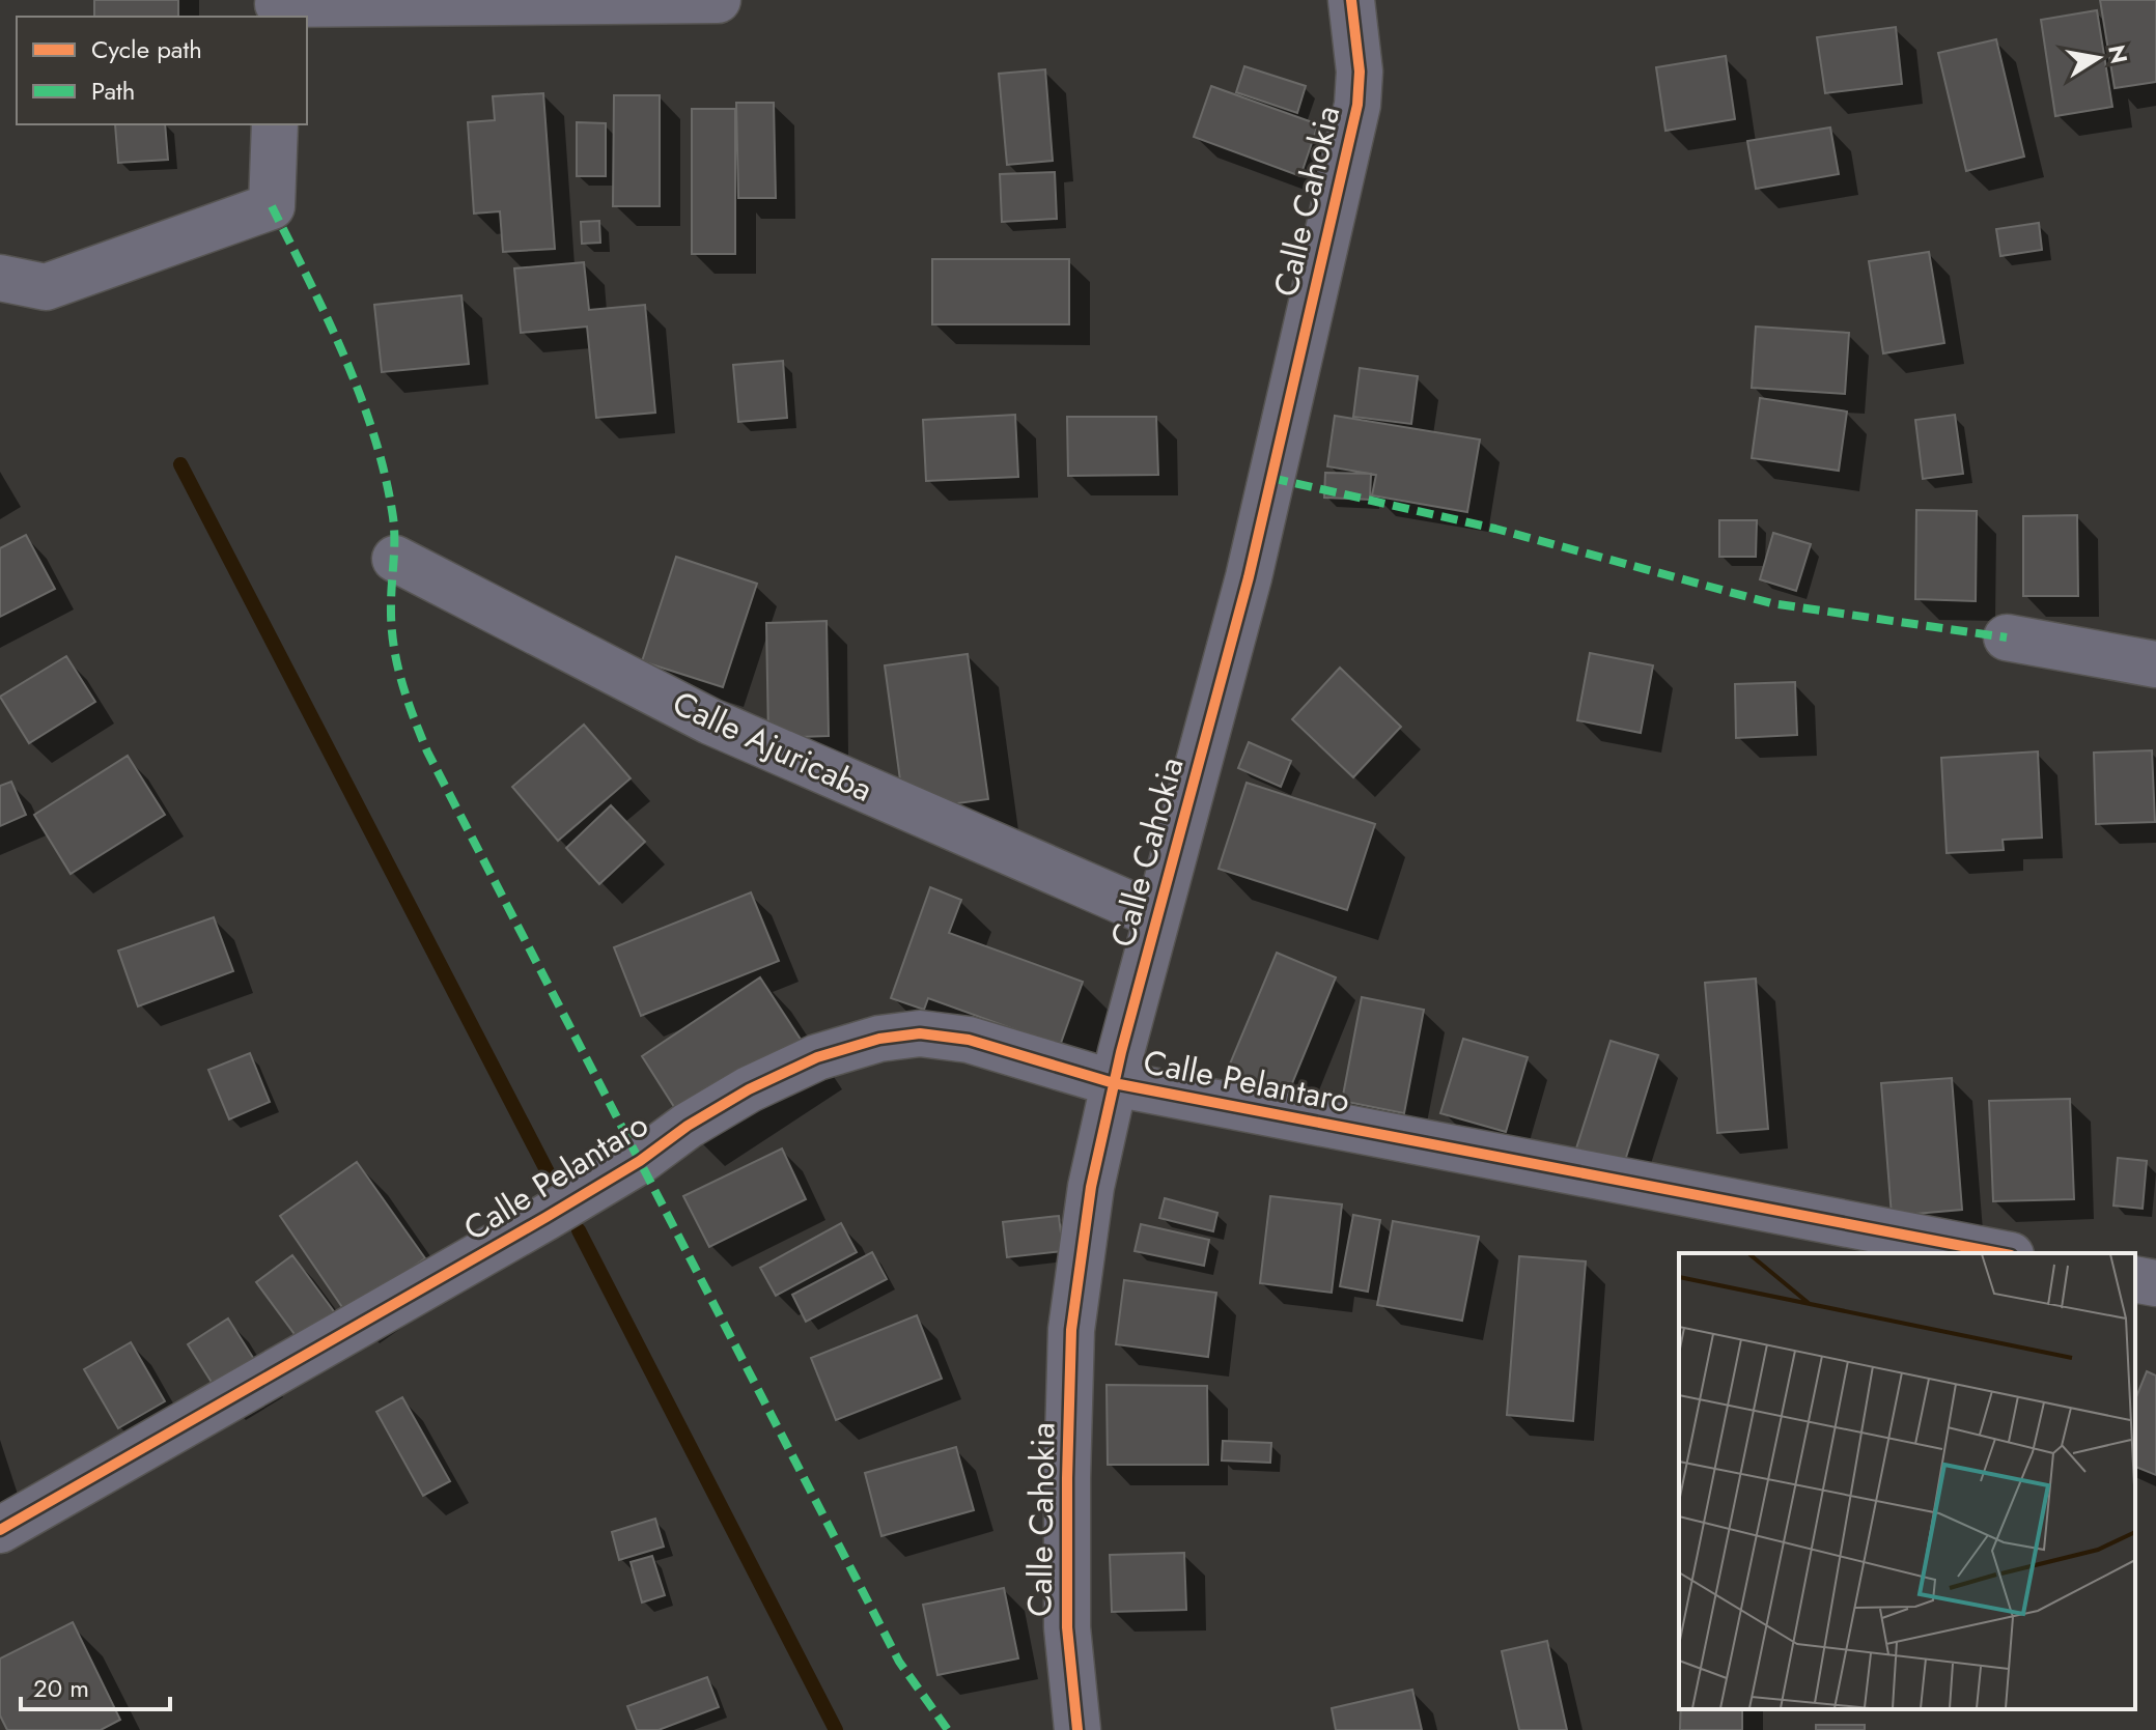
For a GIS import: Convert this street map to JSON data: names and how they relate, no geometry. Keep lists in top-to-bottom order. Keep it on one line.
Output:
{"streets":{"street":["Calle Cahokia","Calle Ajuricaba","Calle Pelantaro"]},"crossings":[["Calle Cahokia","Calle Ajuricaba"],["Calle Cahokia","Calle Pelantaro"]],"legend":["Cycle path","Path"],"scale_bar":"20 m","north":"right"}
